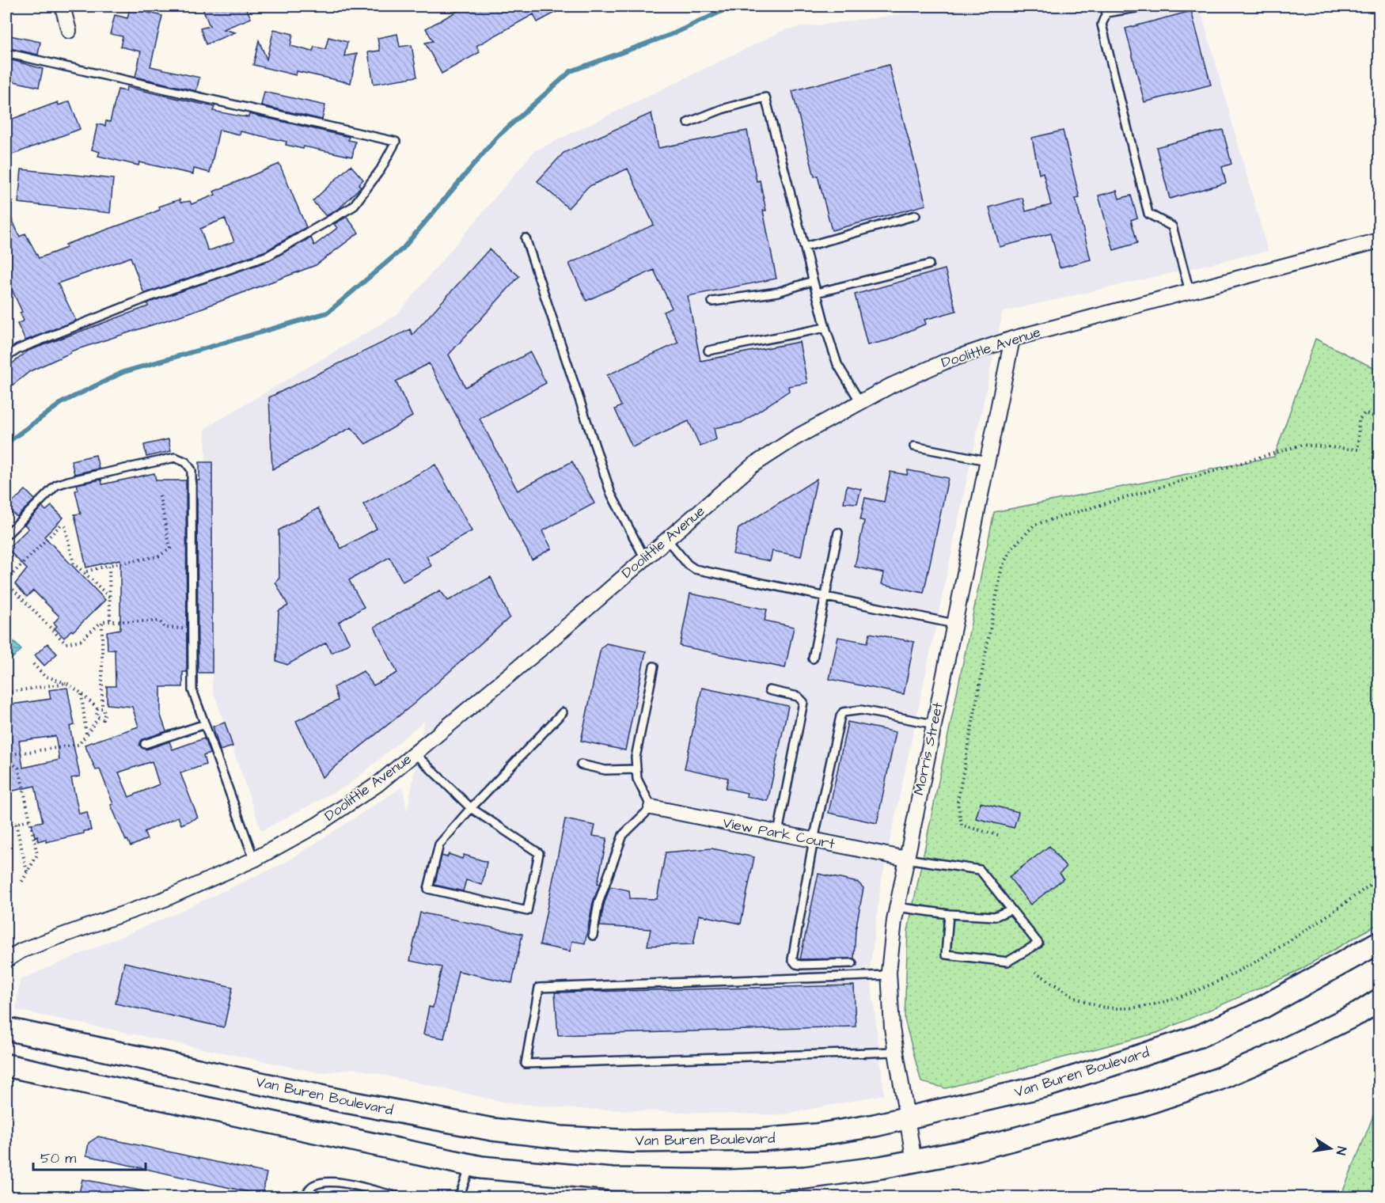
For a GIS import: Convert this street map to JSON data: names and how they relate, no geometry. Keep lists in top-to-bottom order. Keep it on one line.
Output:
{"streets":{"main road":["Van Buren Boulevard"],"street":["Doolittle Avenue","Morris Street","View Park Court"]},"crossings":[["Doolittle Avenue","Morris Street"],["Morris Street","View Park Court"],["Morris Street","Van Buren Boulevard"]],"scale_bar":"50 m","north":"right"}
